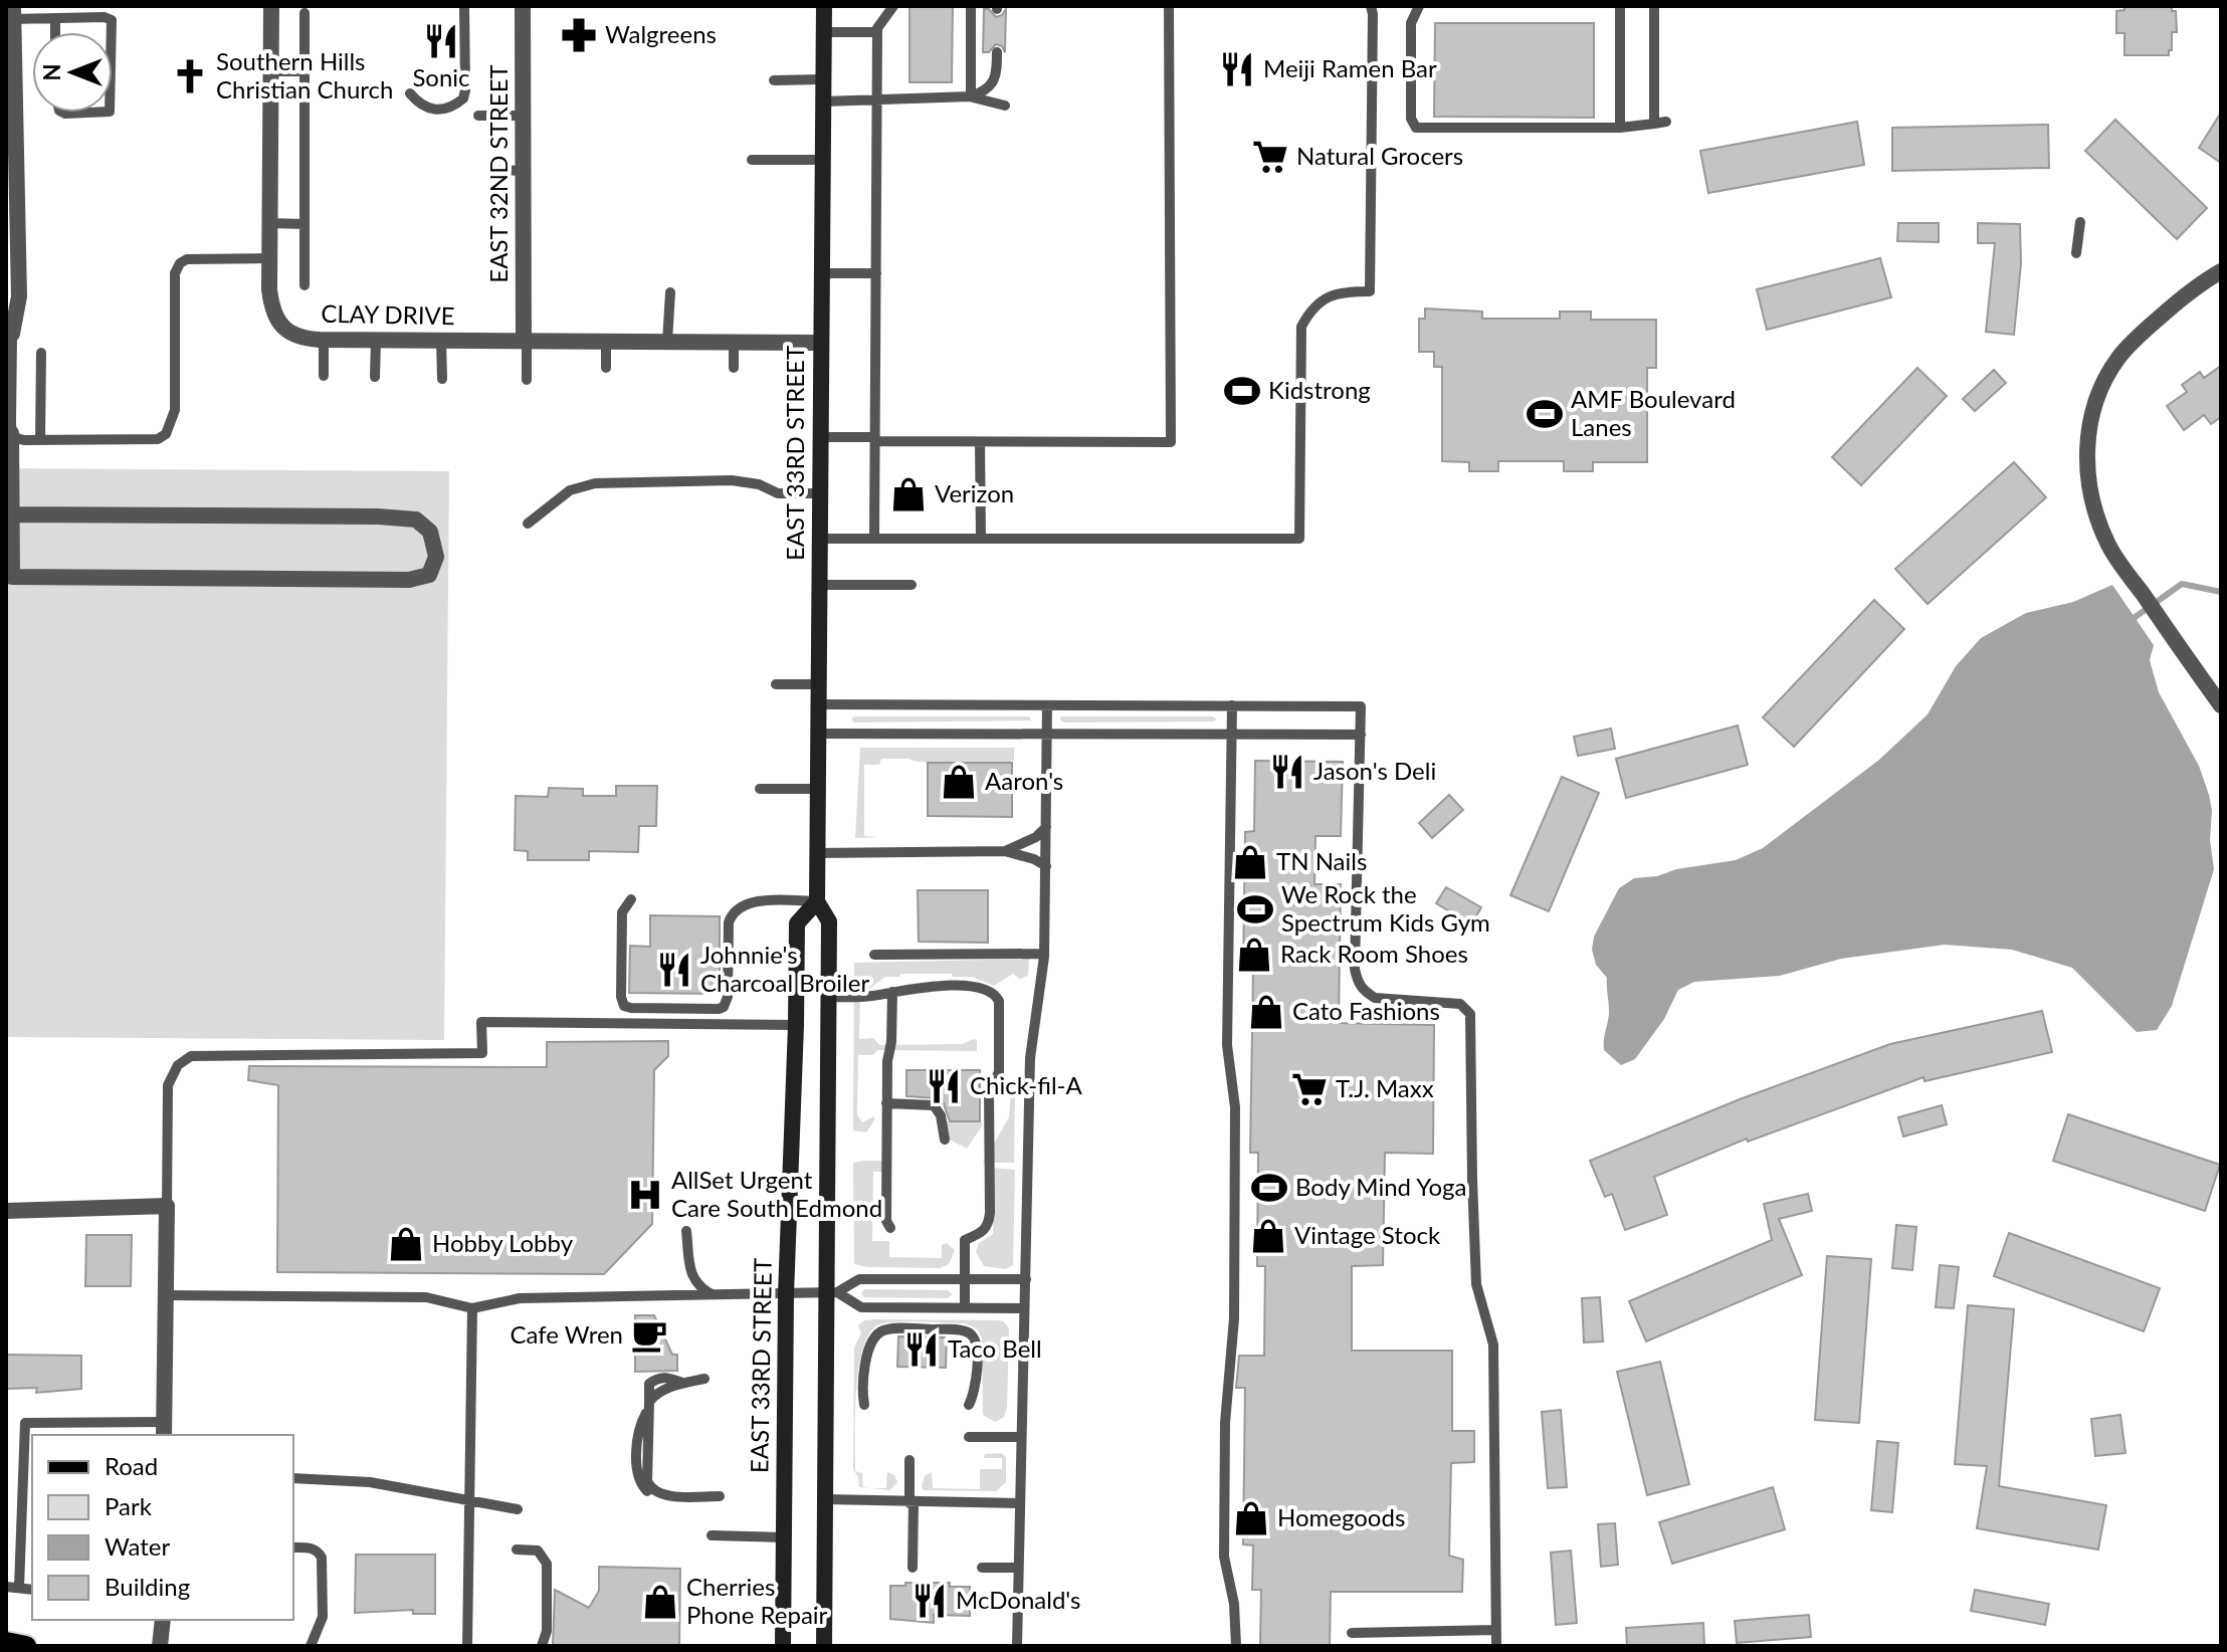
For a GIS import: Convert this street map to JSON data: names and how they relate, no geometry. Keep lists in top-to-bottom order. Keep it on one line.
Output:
{"streets":{"main road":["EAST 33RD STREET"],"street":["EAST 32ND STREET","CLAY DRIVE"]},"crossings":[["EAST 32ND STREET","CLAY DRIVE"],["CLAY DRIVE","EAST 33RD STREET"]],"places":{"pharmacy":["Walgreens"],"restaurant":["Sonic","Meiji Ramen Bar","Jason's Deli","Johnnie's Charcoal Broiler","Chick-fil-A","Taco Bell","McDonald's"],"church":["Southern Hills Christian Church"],"supermarket":["Natural Grocers","T.J. Maxx"],"sports":["Kidstrong","AMF Boulevard Lanes","We Rock the Spectrum Kids Gym","Body Mind Yoga"],"shop":["Verizon","Aaron's","TN Nails","Rack Room Shoes","Cato Fashions","Vintage Stock","Hobby Lobby","Homegoods","Cherries Phone Repair"],"hospital":["AllSet Urgent Care South Edmond"],"cafe":["Cafe Wren"]},"legend":["Road","Park","Water","Building"],"north":"left"}
